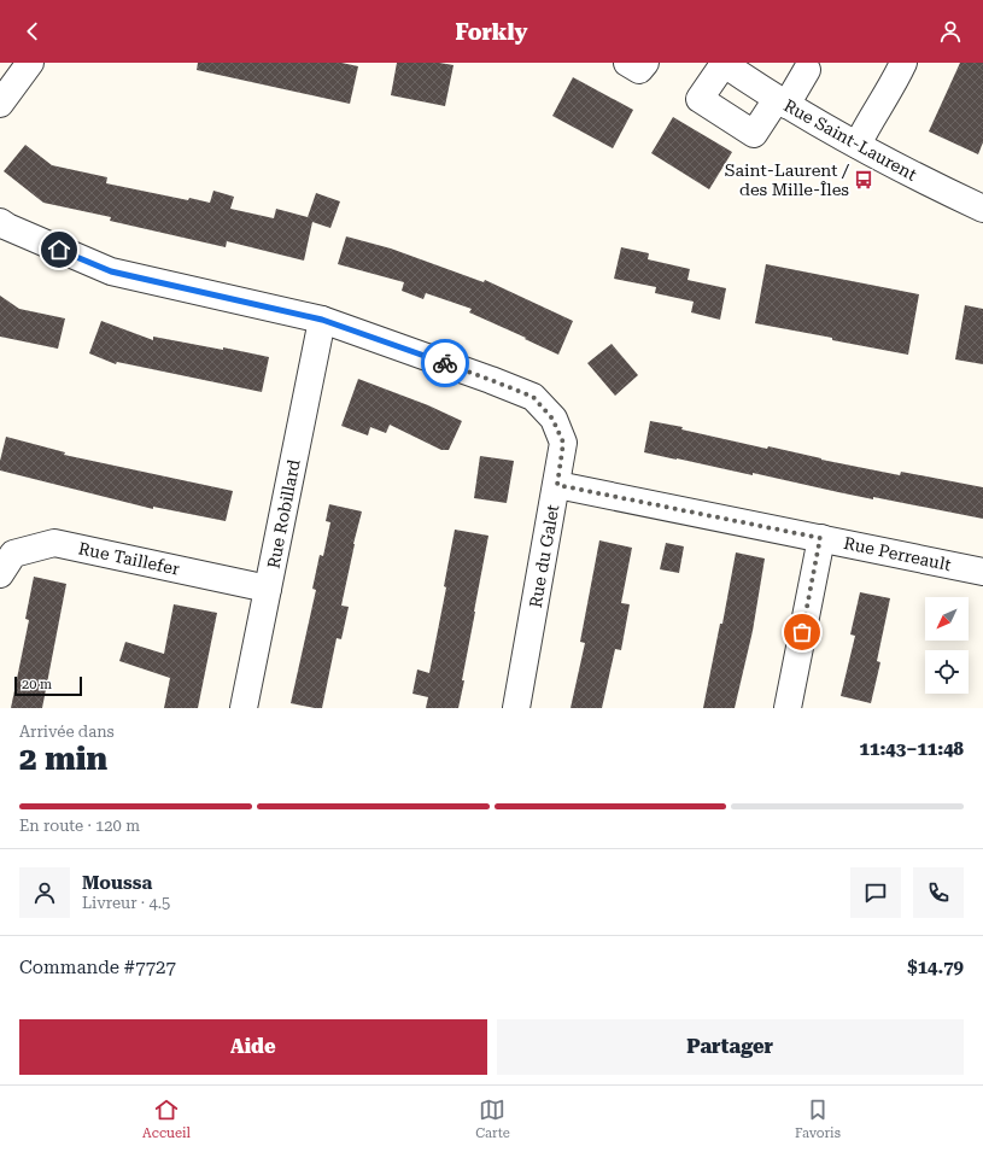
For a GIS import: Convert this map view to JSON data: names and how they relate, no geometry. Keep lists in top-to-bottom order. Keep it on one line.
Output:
{"streets":{"street":["Rue Saint-Laurent","Rue Robillard","Rue Perreault","Rue du Galet","Rue Taillefer"]},"crossings":[["Rue Robillard","Rue du Galet"],["Rue Robillard","Rue Taillefer"],["Rue Perreault","Rue du Galet"]],"places":{"bus stop":["Saint-Laurent / des Mille-Îles"]},"scale_bar":"20 m","north":"bottom left","page":{"header":"Forkly","scale":"20 m","heading":["2 min","Arrivée dans","11:43–11:48"],"panel":["Moussa","Livreur · 4.5","Commande #7727","$14.79"],"bar":"En route · 120 m","buttons":["Aide","Partager"],"tabs":["Accueil","Carte","Favoris"]}}
